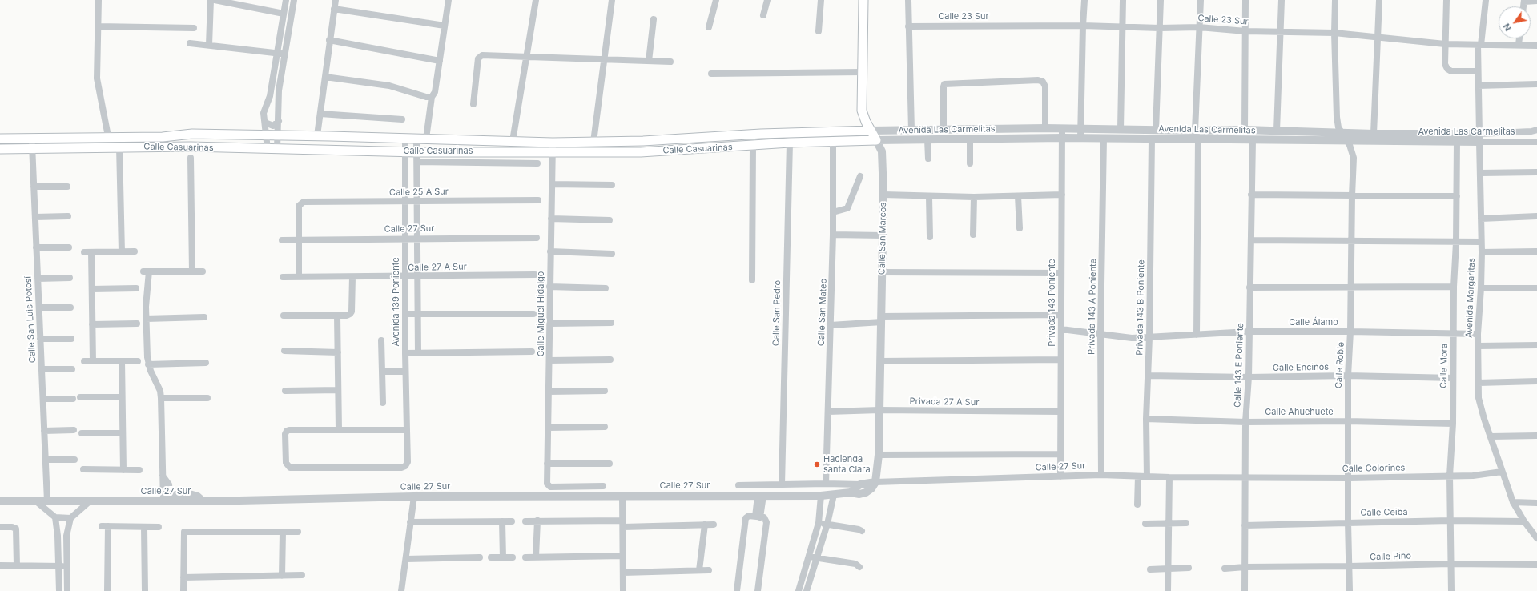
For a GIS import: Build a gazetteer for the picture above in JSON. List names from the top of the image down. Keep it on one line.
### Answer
{"streets":{"main road":["Calle Casuarinas","Calle San Marcos"],"street":["Calle 23 Sur","Avenida Las Carmelitas","Calle 25 A Sur","Calle 27 Sur","Calle 27 A Sur","Avenida Margaritas","Avenida 139 Poniente","Privada 143 Poniente","Privada 143 A Poniente","Privada 143 B Poniente","Calle San Mateo","Calle San Pedro","Calle Miguel Hidalgo","Calle San Luis Potosí","Calle Álamo","Calle 143 E Poniente","Calle Roble","Calle Mora","Calle Encinos","Privada 27 A Sur","Calle Ahuehuete","Calle Colorines","Calle Ceiba","Calle Pino"]},"crossings":[["Calle 23 Sur","Avenida Margaritas"],["Calle 23 Sur","Calle Roble"],["Avenida Las Carmelitas","Calle Casuarinas"],["Avenida Las Carmelitas","Calle San Marcos"],["Avenida Las Carmelitas","Avenida Margaritas"],["Avenida Las Carmelitas","Privada 143 Poniente"],["Avenida Las Carmelitas","Privada 143 A Poniente"],["Avenida Las Carmelitas","Privada 143 B Poniente"],["Avenida Las Carmelitas","Calle 143 E Poniente"],["Avenida Las Carmelitas","Calle Roble"],["Avenida Las Carmelitas","Calle Mora"],["Calle Casuarinas","Calle San Marcos"],["Calle Casuarinas","Avenida 139 Poniente"],["Calle Casuarinas","Calle San Mateo"],["Calle Casuarinas","Calle San Pedro"],["Calle Casuarinas","Calle Miguel Hidalgo"],["Calle Casuarinas","Calle San Luis Potosí"],["Calle 25 A Sur","Calle 27 Sur"],["Calle 25 A Sur","Avenida 139 Poniente"],["Calle 27 Sur","Calle San Marcos"],["Calle 27 Sur","Avenida 139 Poniente"],["Calle 27 Sur","Privada 143 Poniente"],["Calle 27 Sur","Privada 143 A Poniente"],["Calle 27 Sur","Privada 143 B Poniente"],["Calle 27 Sur","Calle San Luis Potosí"],["Calle 27 Sur","Calle 143 E Poniente"],["Calle 27 Sur","Calle Colorines"],["Calle San Marcos","Privada 27 A Sur"],["Calle 27 A Sur","Avenida 139 Poniente"],["Avenida Margaritas","Calle Álamo"],["Avenida Margaritas","Calle Colorines"],["Avenida Margaritas","Calle Ceiba"],["Privada 143 Poniente","Calle Álamo"],["Privada 143 Poniente","Privada 27 A Sur"],["Privada 143 A Poniente","Calle Álamo"],["Privada 143 B Poniente","Calle Álamo"],["Privada 143 B Poniente","Calle Encinos"],["Privada 143 B Poniente","Calle Ahuehuete"],["Calle San Mateo","Privada 27 A Sur"],["Calle Álamo","Calle 143 E Poniente"],["Calle Álamo","Calle Roble"],["Calle Álamo","Calle Mora"],["Calle 143 E Poniente","Calle Encinos"],["Calle 143 E Poniente","Calle Ahuehuete"],["Calle 143 E Poniente","Calle Colorines"],["Calle 143 E Poniente","Calle Ceiba"],["Calle 143 E Poniente","Calle Pino"],["Calle Roble","Calle Encinos"],["Calle Roble","Calle Ahuehuete"],["Calle Roble","Calle Colorines"],["Calle Roble","Calle Ceiba"],["Calle Roble","Calle Pino"],["Calle Mora","Calle Encinos"],["Calle Mora","Calle Ahuehuete"],["Calle Mora","Calle Colorines"],["Calle Mora","Calle Ceiba"],["Calle Mora","Calle Pino"]],"places":["Hacienda santa Clara"],"north":"bottom left"}
